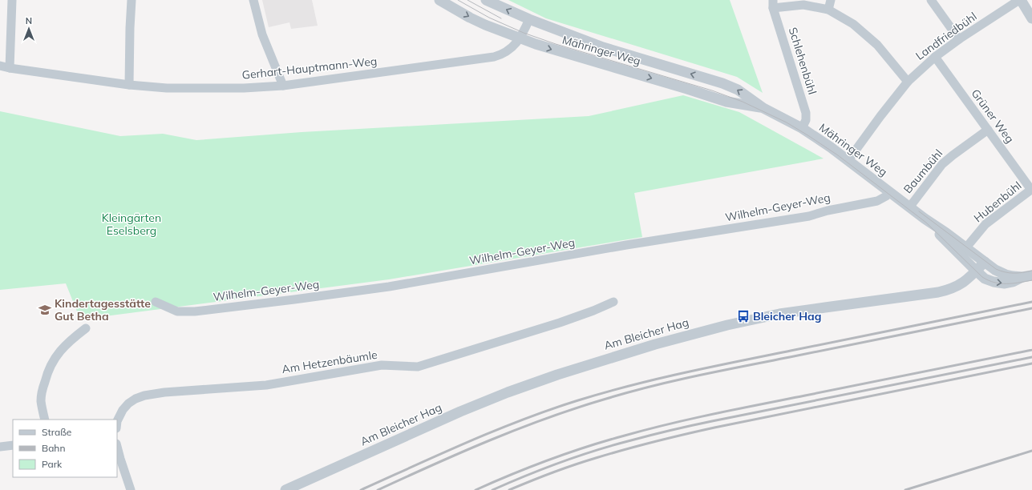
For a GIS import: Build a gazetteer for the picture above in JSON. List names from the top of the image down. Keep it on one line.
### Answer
{"streets":{"street":["Landfriedbühl","Mähringer Weg","Schlehenbühl","Gerhart-Hauptmann-Weg","Grüner Weg","Baumbühl","Hubenbühl","Wilhelm-Geyer-Weg","Am Bleicher Hag","Am Hetzenbäumle"]},"crossings":[["Landfriedbühl","Mähringer Weg"],["Landfriedbühl","Grüner Weg"],["Mähringer Weg","Schlehenbühl"],["Mähringer Weg","Gerhart-Hauptmann-Weg"],["Mähringer Weg","Baumbühl"],["Mähringer Weg","Hubenbühl"],["Mähringer Weg","Wilhelm-Geyer-Weg"],["Mähringer Weg","Am Bleicher Hag"],["Grüner Weg","Baumbühl"],["Grüner Weg","Hubenbühl"]],"parks":["Kleingärten Eselsberg"],"places":{"school or university":["Kindertagesstätte Gut Betha"],"bus stop":["Bleicher Hag"]},"legend":["Straße","Bahn","Park"],"north":"top"}
